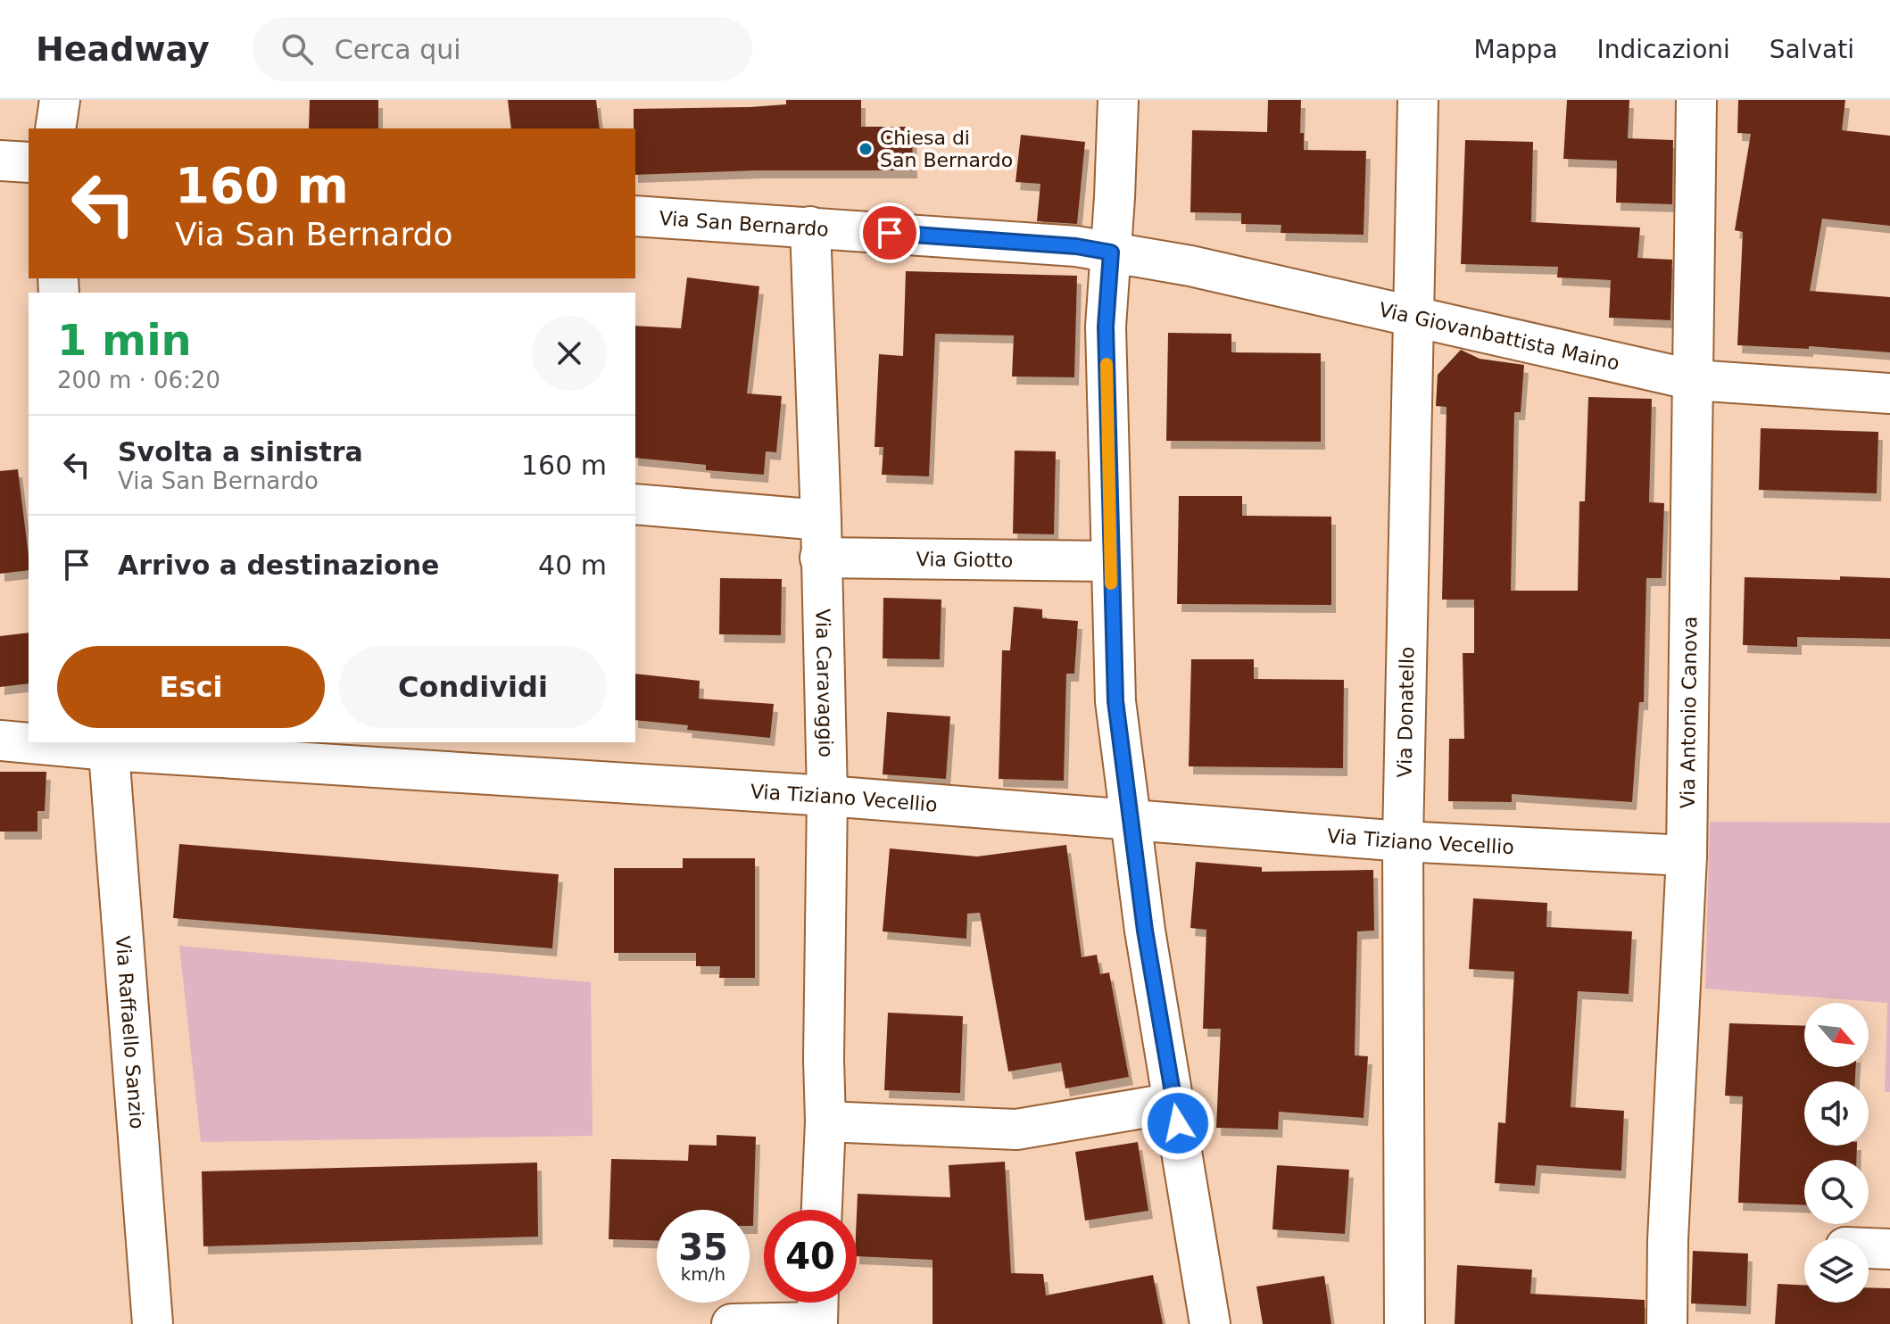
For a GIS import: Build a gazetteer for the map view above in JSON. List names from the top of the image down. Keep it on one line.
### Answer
{"streets":{"street":["Via San Bernardo","Via Giovanbattista Maino","Via Giotto","Via Caravaggio","Via Donatello","Via Antonio Canova","Via Tiziano Vecellio","Via Raffaello Sanzio"]},"crossings":[["Via San Bernardo","Via Giovanbattista Maino"],["Via San Bernardo","Via Caravaggio"],["Via Giovanbattista Maino","Via Donatello"],["Via Giovanbattista Maino","Via Antonio Canova"],["Via Giotto","Via Caravaggio"],["Via Caravaggio","Via Tiziano Vecellio"],["Via Donatello","Via Tiziano Vecellio"],["Via Antonio Canova","Via Tiziano Vecellio"],["Via Tiziano Vecellio","Via Raffaello Sanzio"]],"places":["Chiesa di San Bernardo"],"north":"bottom right","page":{"header":"Headway","search":"Cerca qui","nav":["Mappa","Indicazioni","Salvati"],"turn":["160 m","Via San Bernardo"],"heading":["1 min","200 m · 06:20"],"list":[{"name":"Svolta a sinistra","note":"Via San Bernardo","value":"160 m"},{"name":"Arrivo a destinazione","value":"40 m"}],"buttons":["Esci","Condividi"],"speed":"35 km/h","limit":"40"}}
